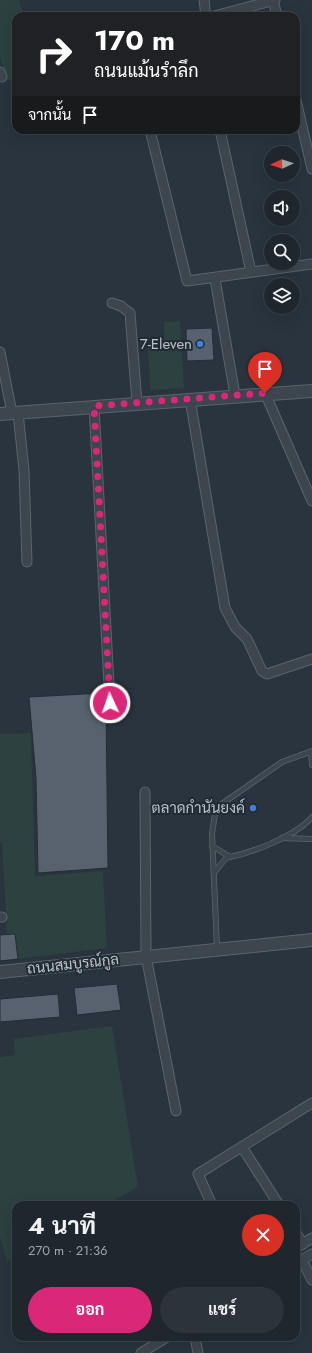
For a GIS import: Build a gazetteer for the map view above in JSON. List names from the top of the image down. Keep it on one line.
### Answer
{"streets":{"street":["ถนนสมบูรณ์กูล"]},"places":["7-Eleven","ตลาดกำนันยงค์"],"north":"left","page":{"turn":["170 m","ถนนแม้นรำลึก"],"then":"จากนั้น","heading":["4 นาที","270 m · 21:36"],"buttons":["ออก","แชร์"]}}
